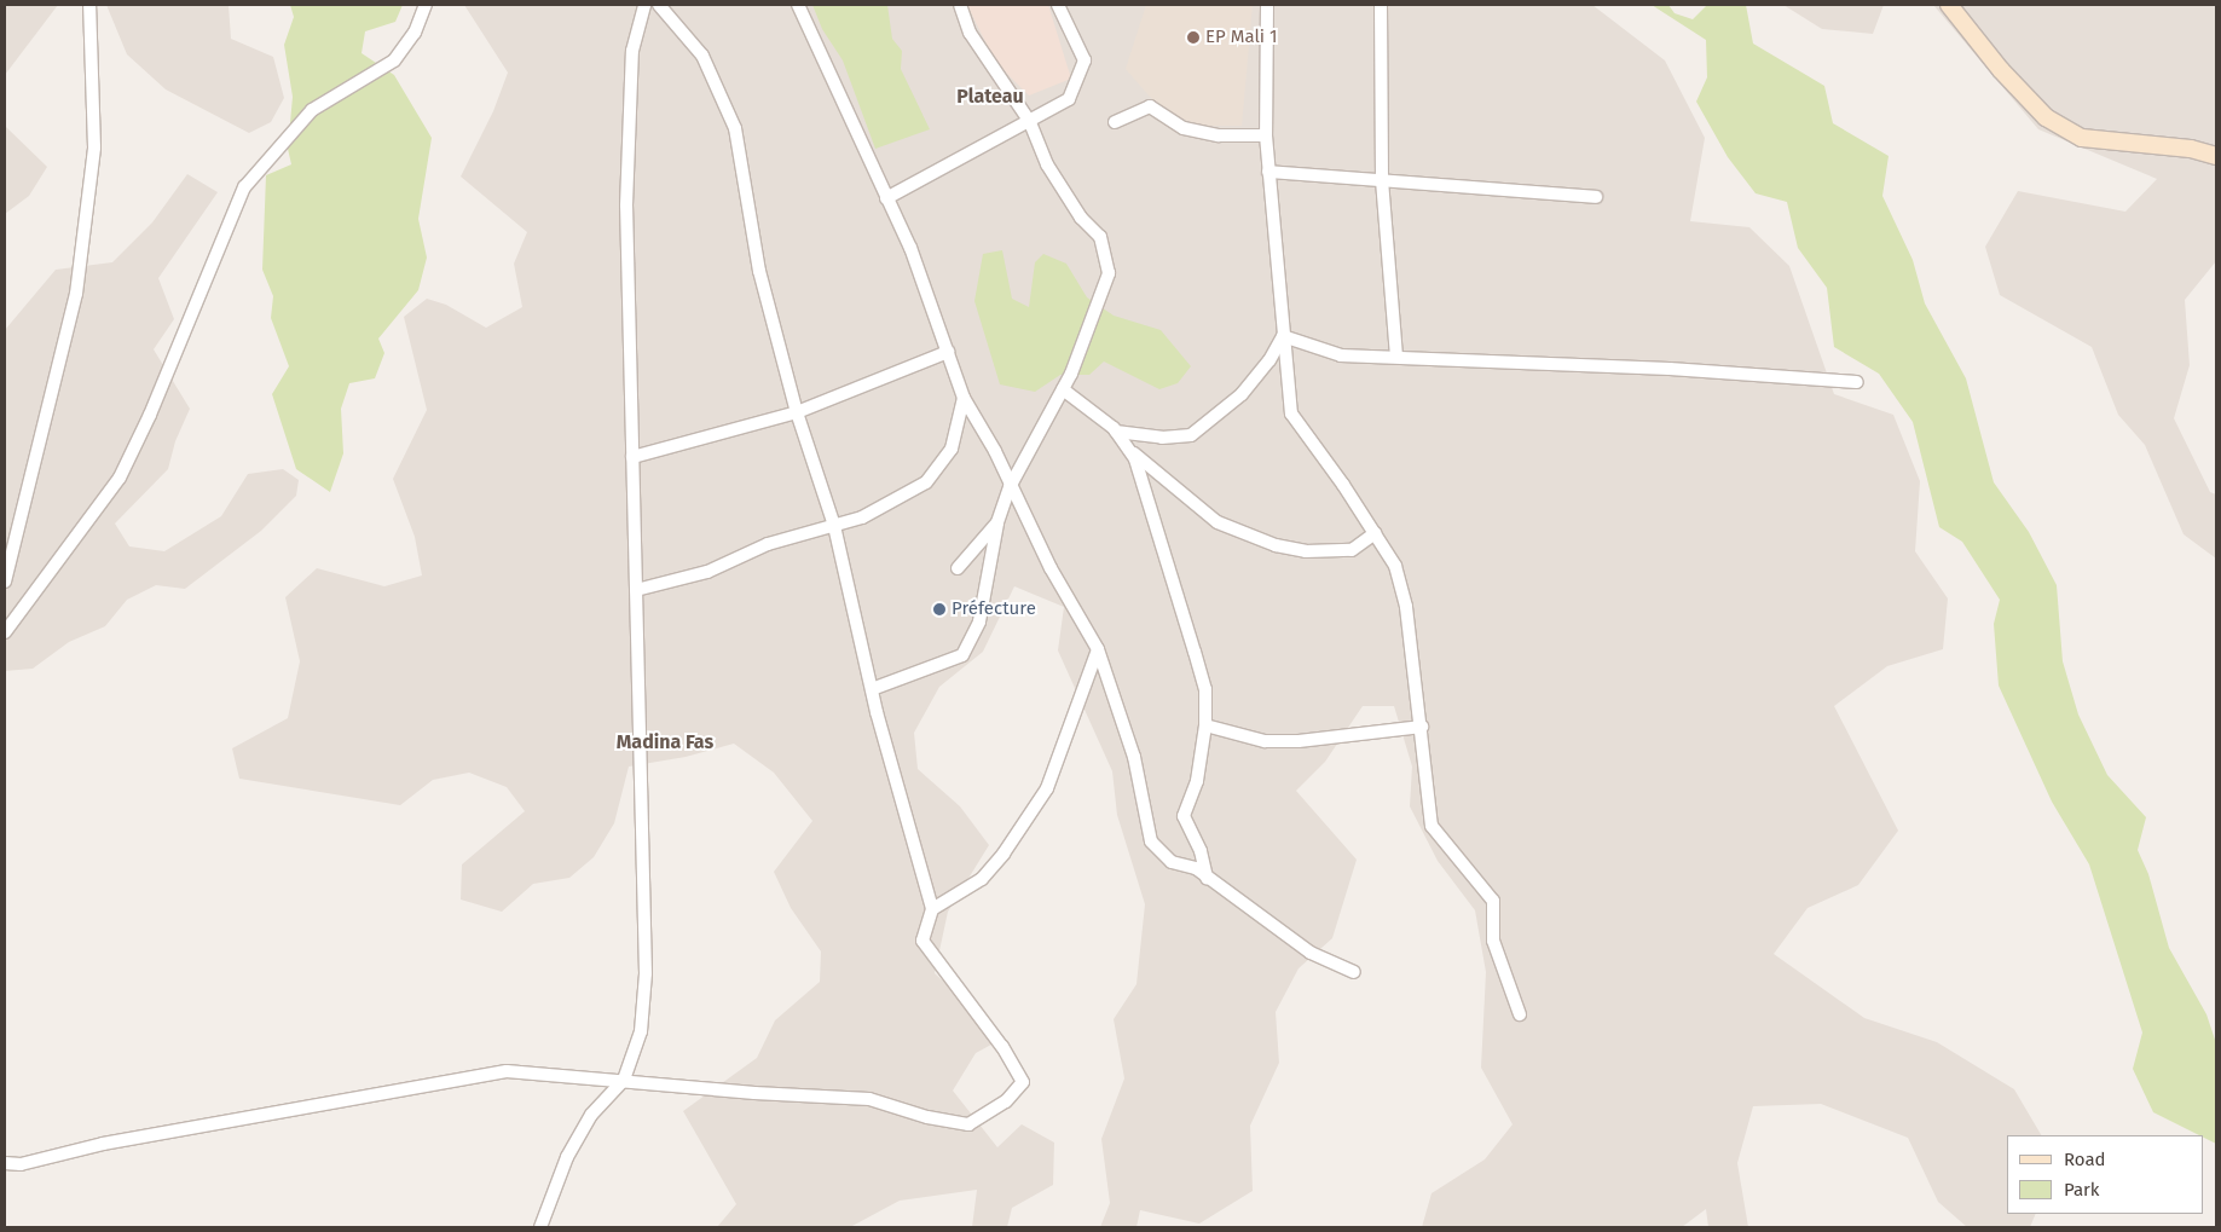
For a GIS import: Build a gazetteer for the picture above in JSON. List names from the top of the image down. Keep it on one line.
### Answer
{"districts":["Plateau","Madina Fas"],"places":["EP Mali 1","Préfecture"],"legend":["Road","Park"]}
